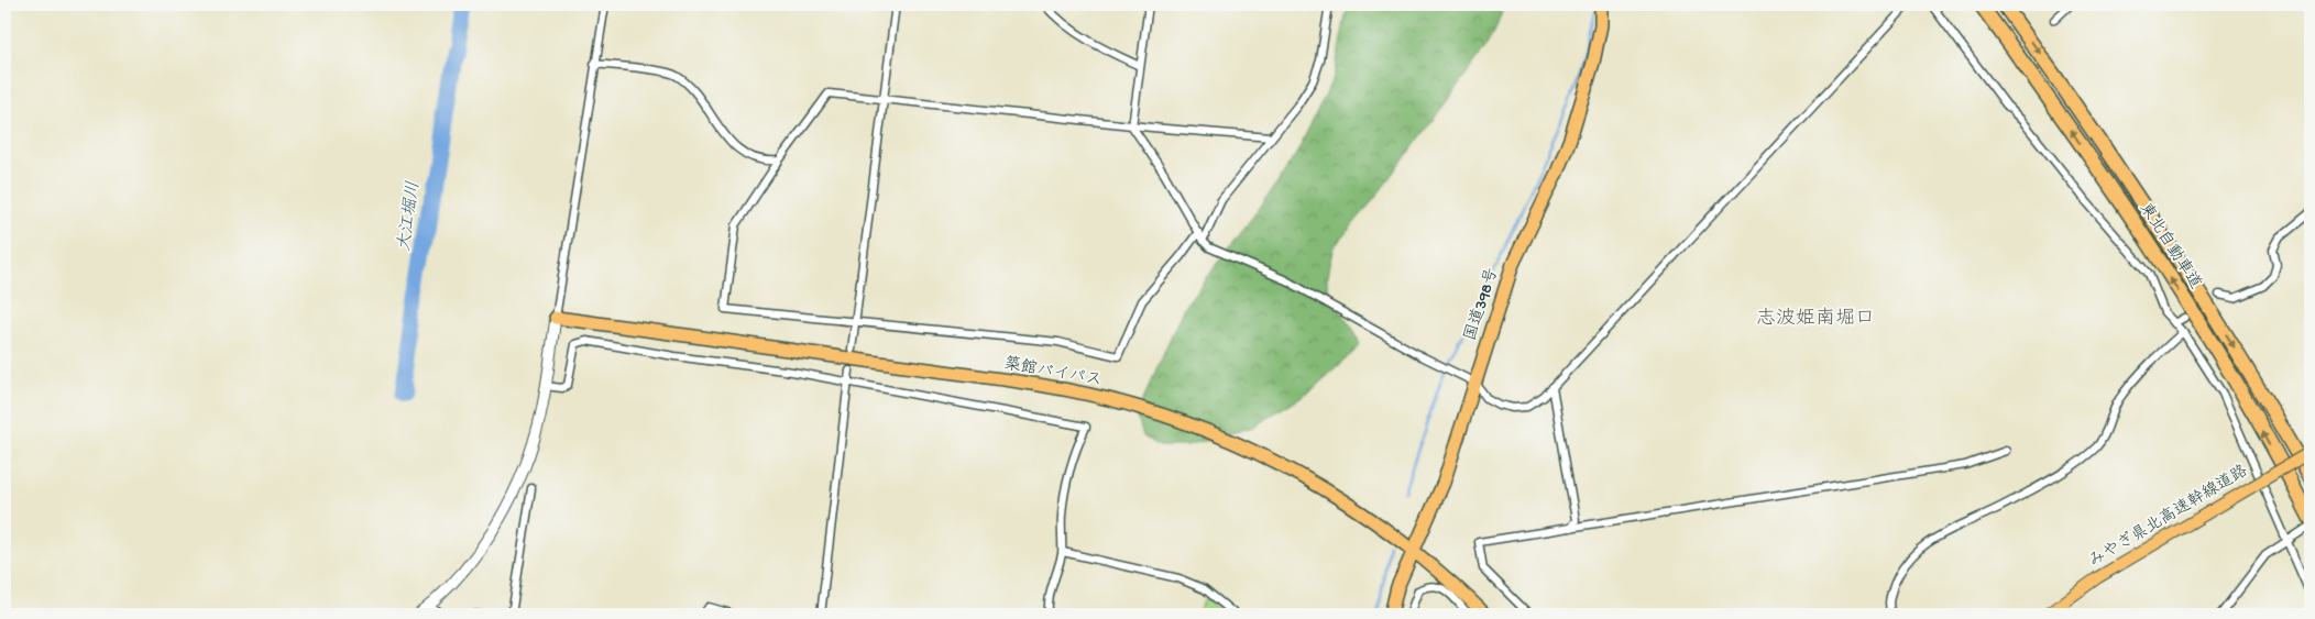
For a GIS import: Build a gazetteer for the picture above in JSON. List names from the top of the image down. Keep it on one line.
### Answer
{"streets":{"highway":["東北自動車道","国道398号","築館バイパス"],"main road":["みやぎ県北高速幹線道路"]},"crossings":[["国道398号","築館バイパス"]],"districts":["志波姫南堀口"],"water":["大江堀川"]}
